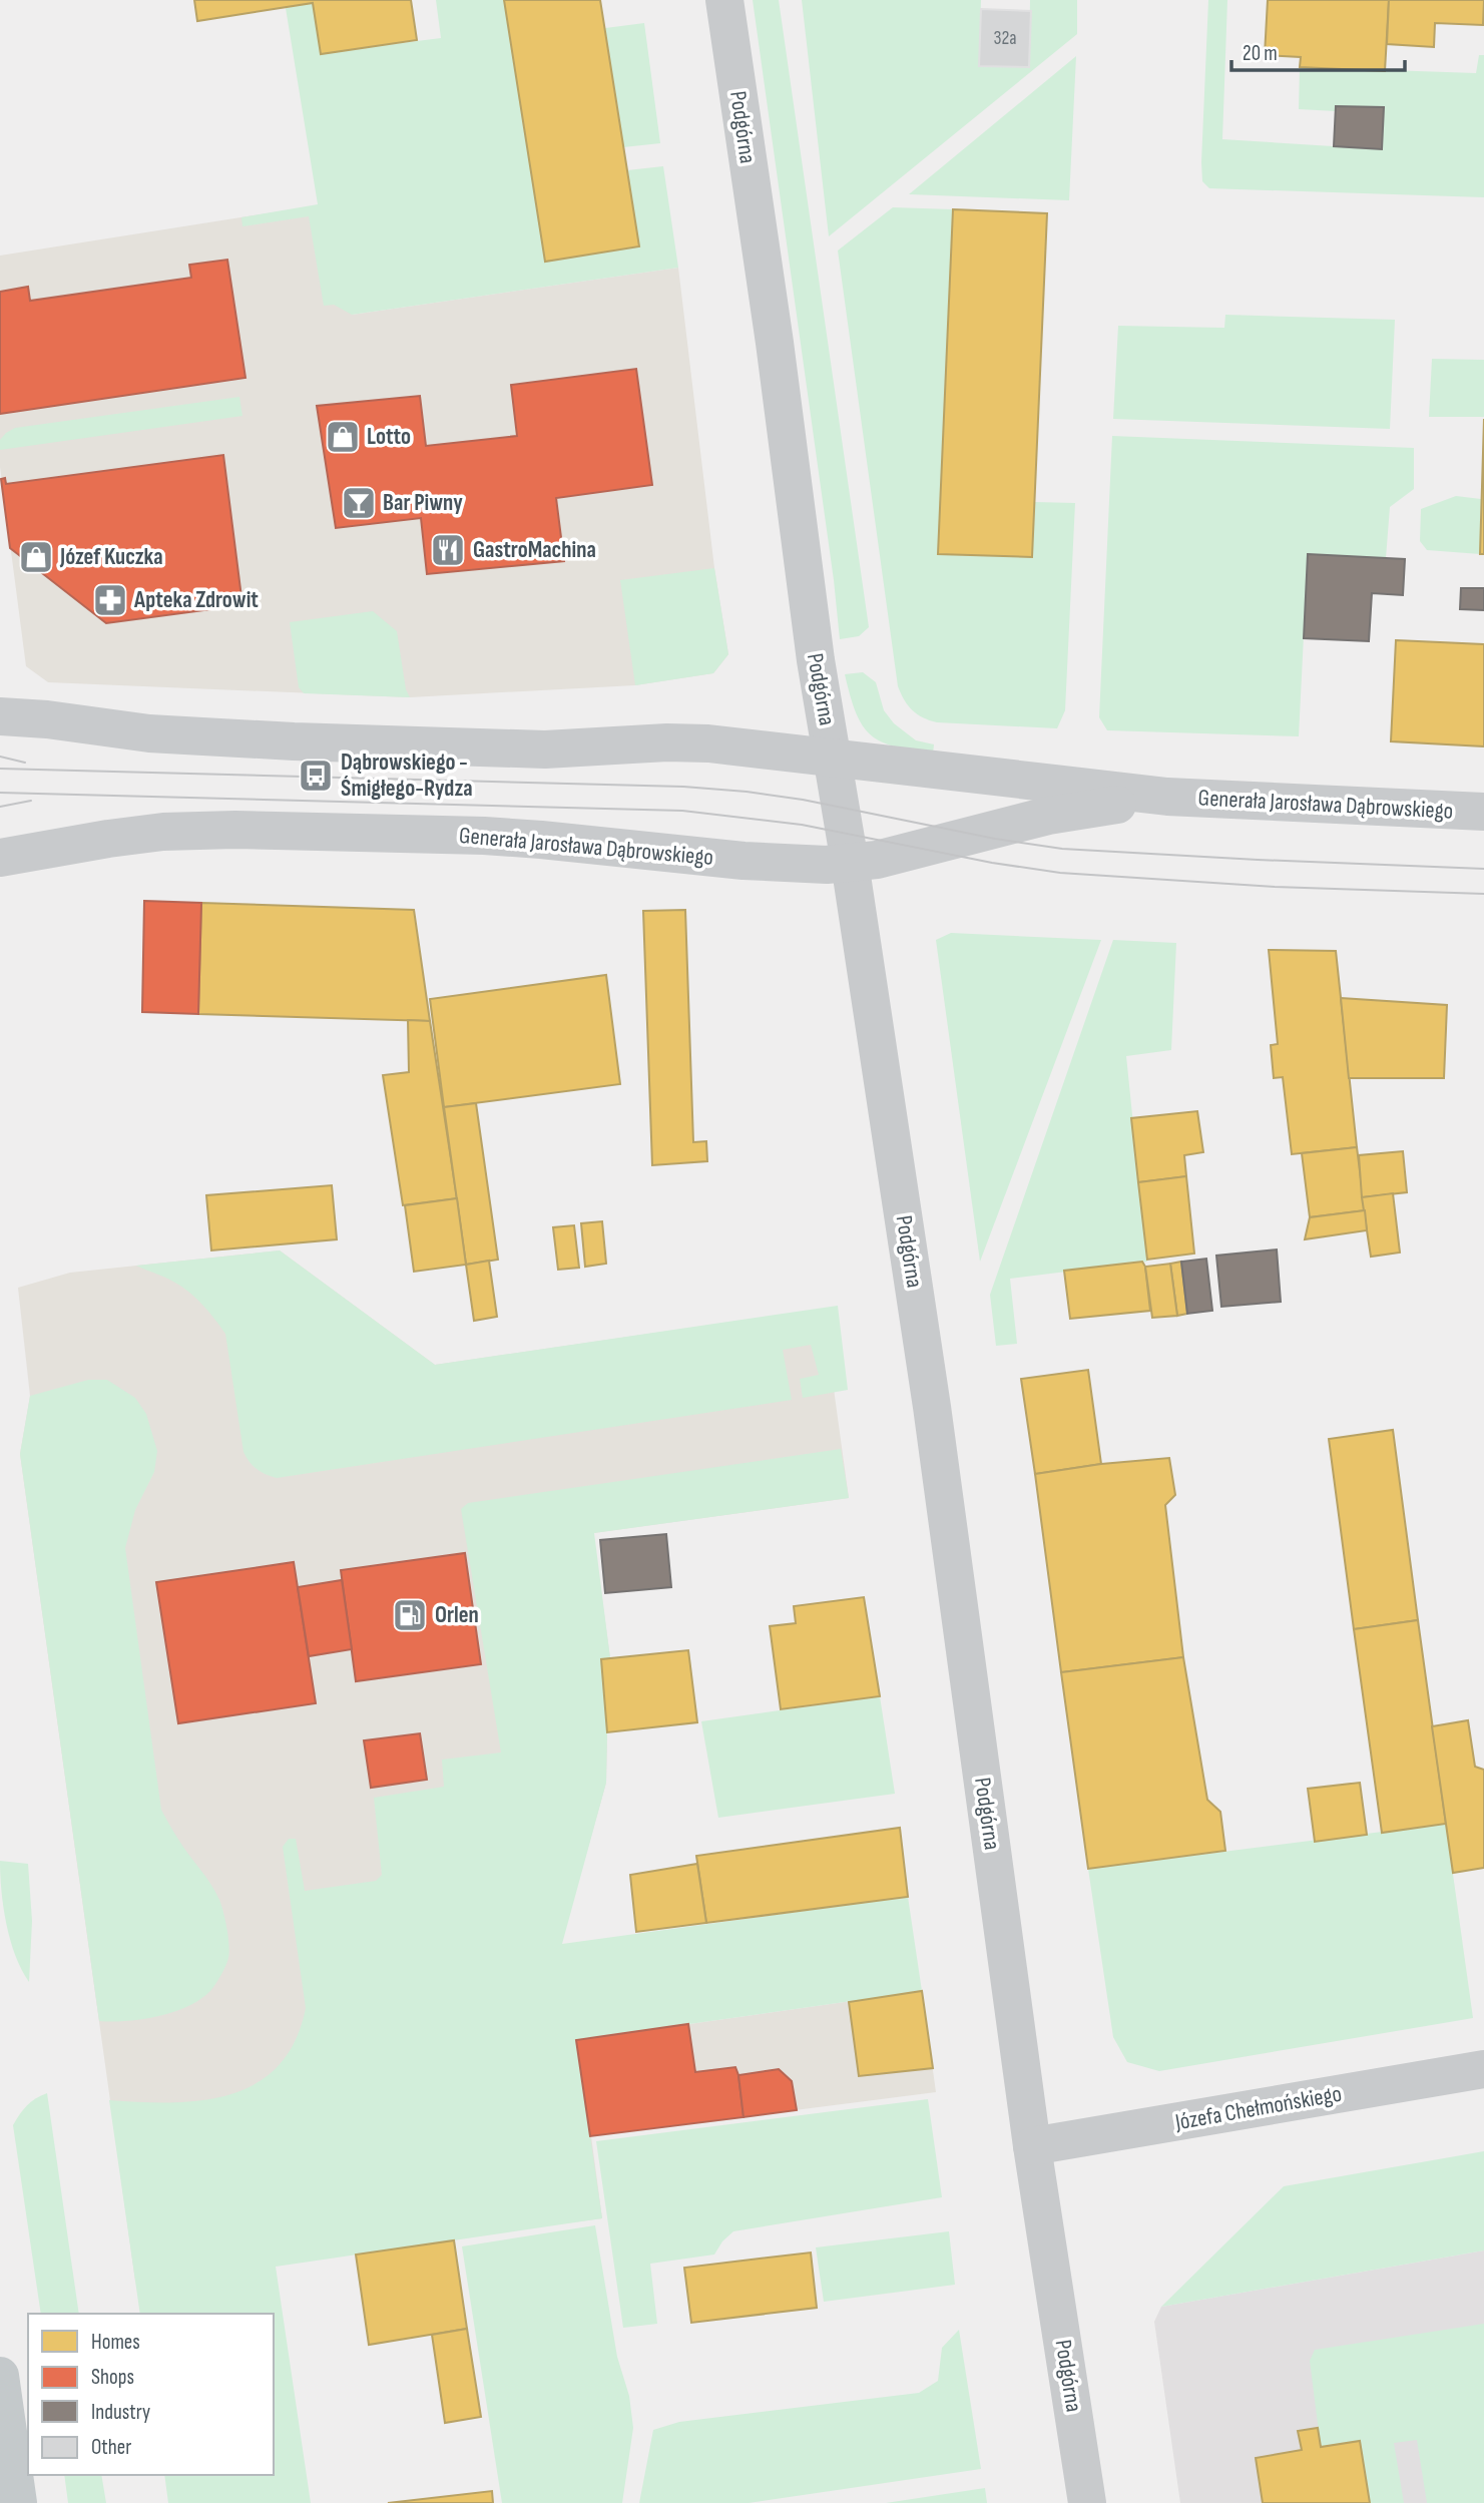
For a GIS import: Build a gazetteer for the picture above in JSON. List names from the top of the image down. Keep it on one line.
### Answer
{"streets":{"street":["Podgórna","Generała Jarosława Dąbrowskiego","Józefa Chełmońskiego"]},"crossings":[["Podgórna","Generała Jarosława Dąbrowskiego"],["Podgórna","Józefa Chełmońskiego"]],"places":{"shop":["Lotto","Józef Kuczka"],"bar":["Bar Piwny"],"restaurant":["GastroMachina"],"pharmacy":["Apteka Zdrowit"],"bus stop":["Dąbrowskiego - Śmigłego-Rydza"],"fuel station":["Orlen"]},"house_numbers":["32a"],"legend":["Homes","Shops","Industry","Other"],"scale_bar":"20 m"}
